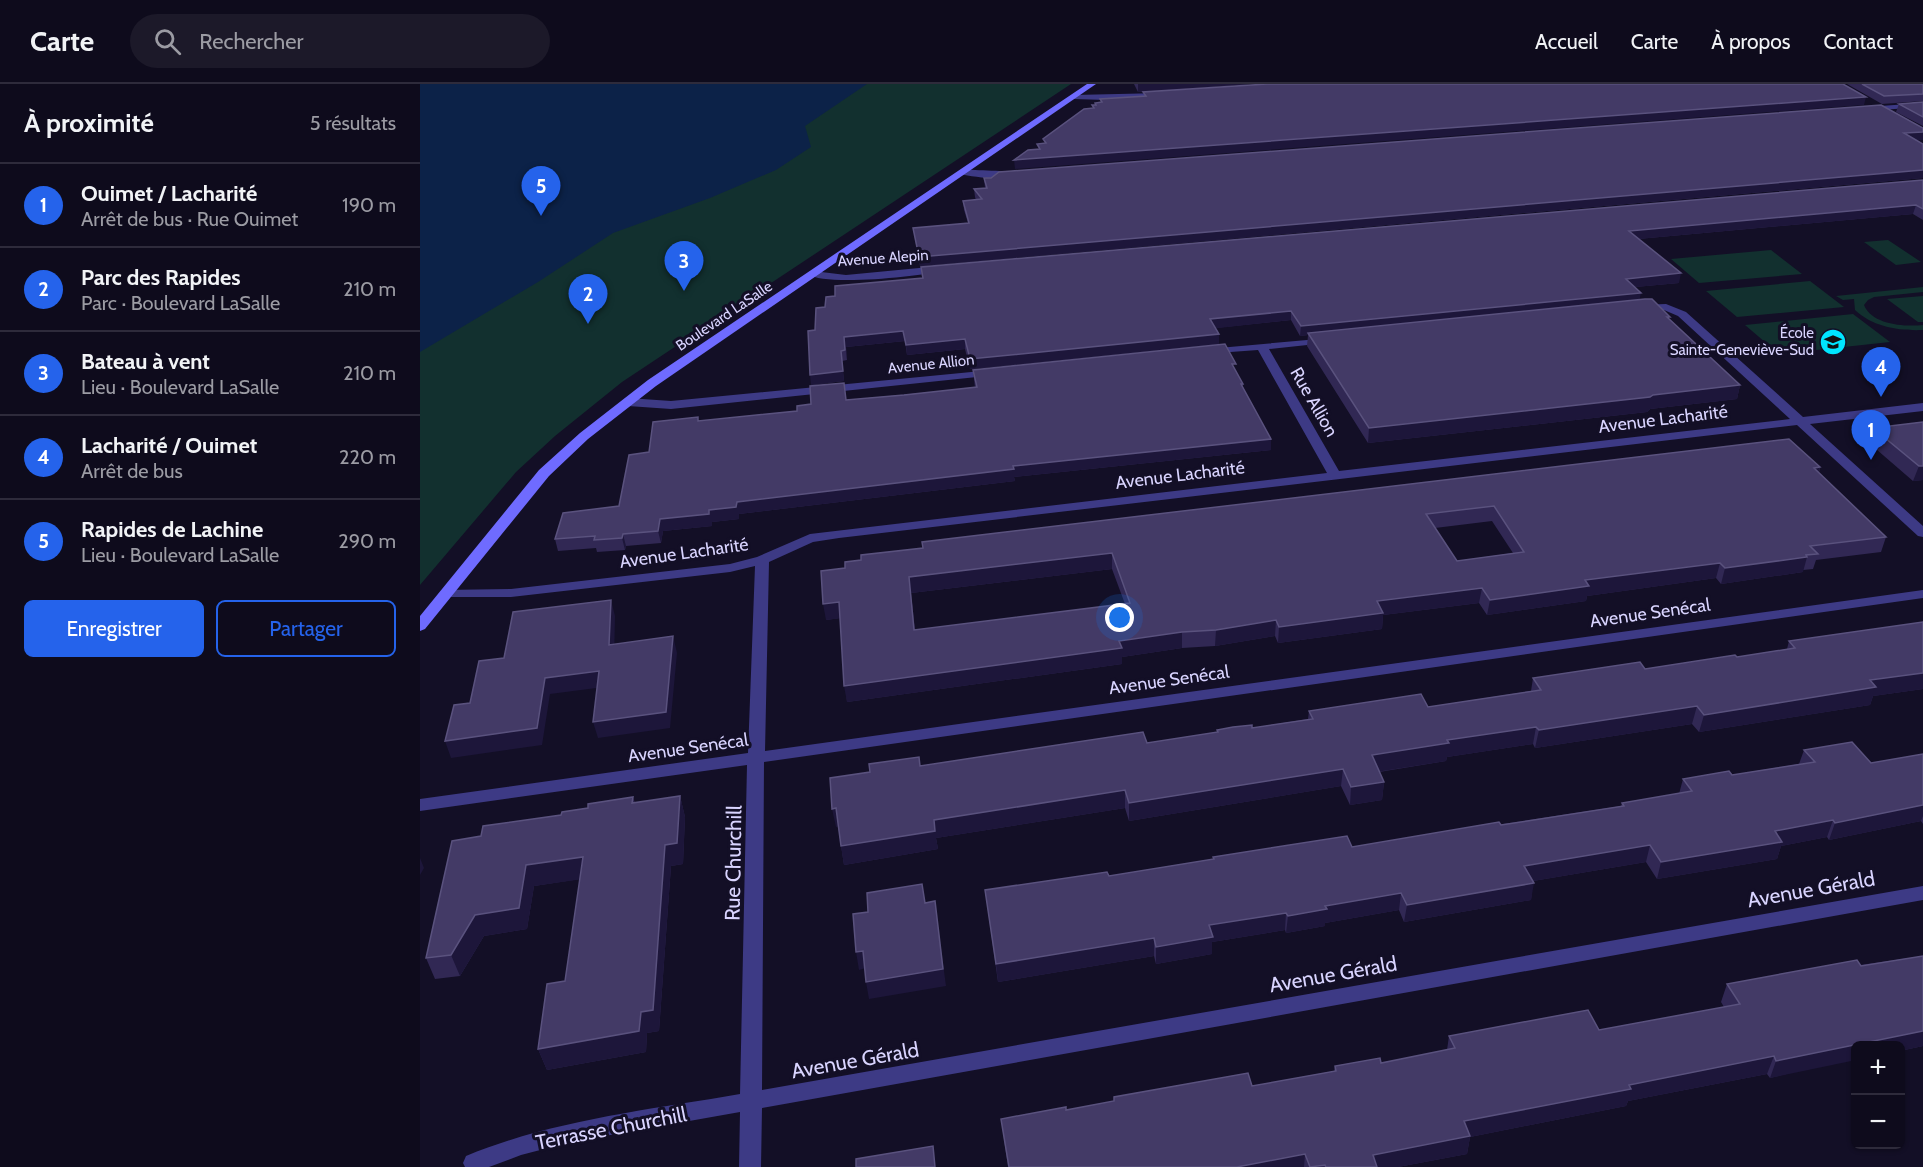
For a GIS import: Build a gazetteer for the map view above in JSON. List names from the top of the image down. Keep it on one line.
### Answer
{"streets":{"main road":["Boulevard LaSalle"],"street":["Avenue Alepin","Avenue Allion","Rue Allion","Avenue Lacharité","Avenue Senécal","Rue Churchill","Avenue Gérald","Terrasse Churchill"]},"crossings":[["Avenue Alepin","Boulevard LaSalle"],["Boulevard LaSalle","Avenue Allion"],["Boulevard LaSalle","Avenue Lacharité"],["Rue Allion","Avenue Lacharité"],["Avenue Lacharité","Rue Churchill"],["Avenue Senécal","Rue Churchill"],["Rue Churchill","Avenue Gérald"],["Rue Churchill","Terrasse Churchill"],["Avenue Gérald","Terrasse Churchill"]],"places":{"school or university":["École Sainte-Geneviève-Sud"]},"page":{"header":"Carte","search":"Rechercher","nav":["Accueil","Carte","À propos","Contact"],"heading":["À proximité","5 résultats"],"list":[{"mark":"1","name":"Ouimet / Lacharité","note":"Arrêt de bus · Rue Ouimet","value":"190 m"},{"mark":"2","name":"Parc des Rapides","note":"Parc · Boulevard LaSalle","value":"210 m"},{"mark":"3","name":"Bateau à vent","note":"Lieu · Boulevard LaSalle","value":"210 m"},{"mark":"4","name":"Lacharité / Ouimet","note":"Arrêt de bus","value":"220 m"},{"mark":"5","name":"Rapides de Lachine","note":"Lieu · Boulevard LaSalle","value":"290 m"}],"pins":["5","3","2","4","1"],"buttons":["Enregistrer","Partager"],"map_buttons":["+","−"]}}
